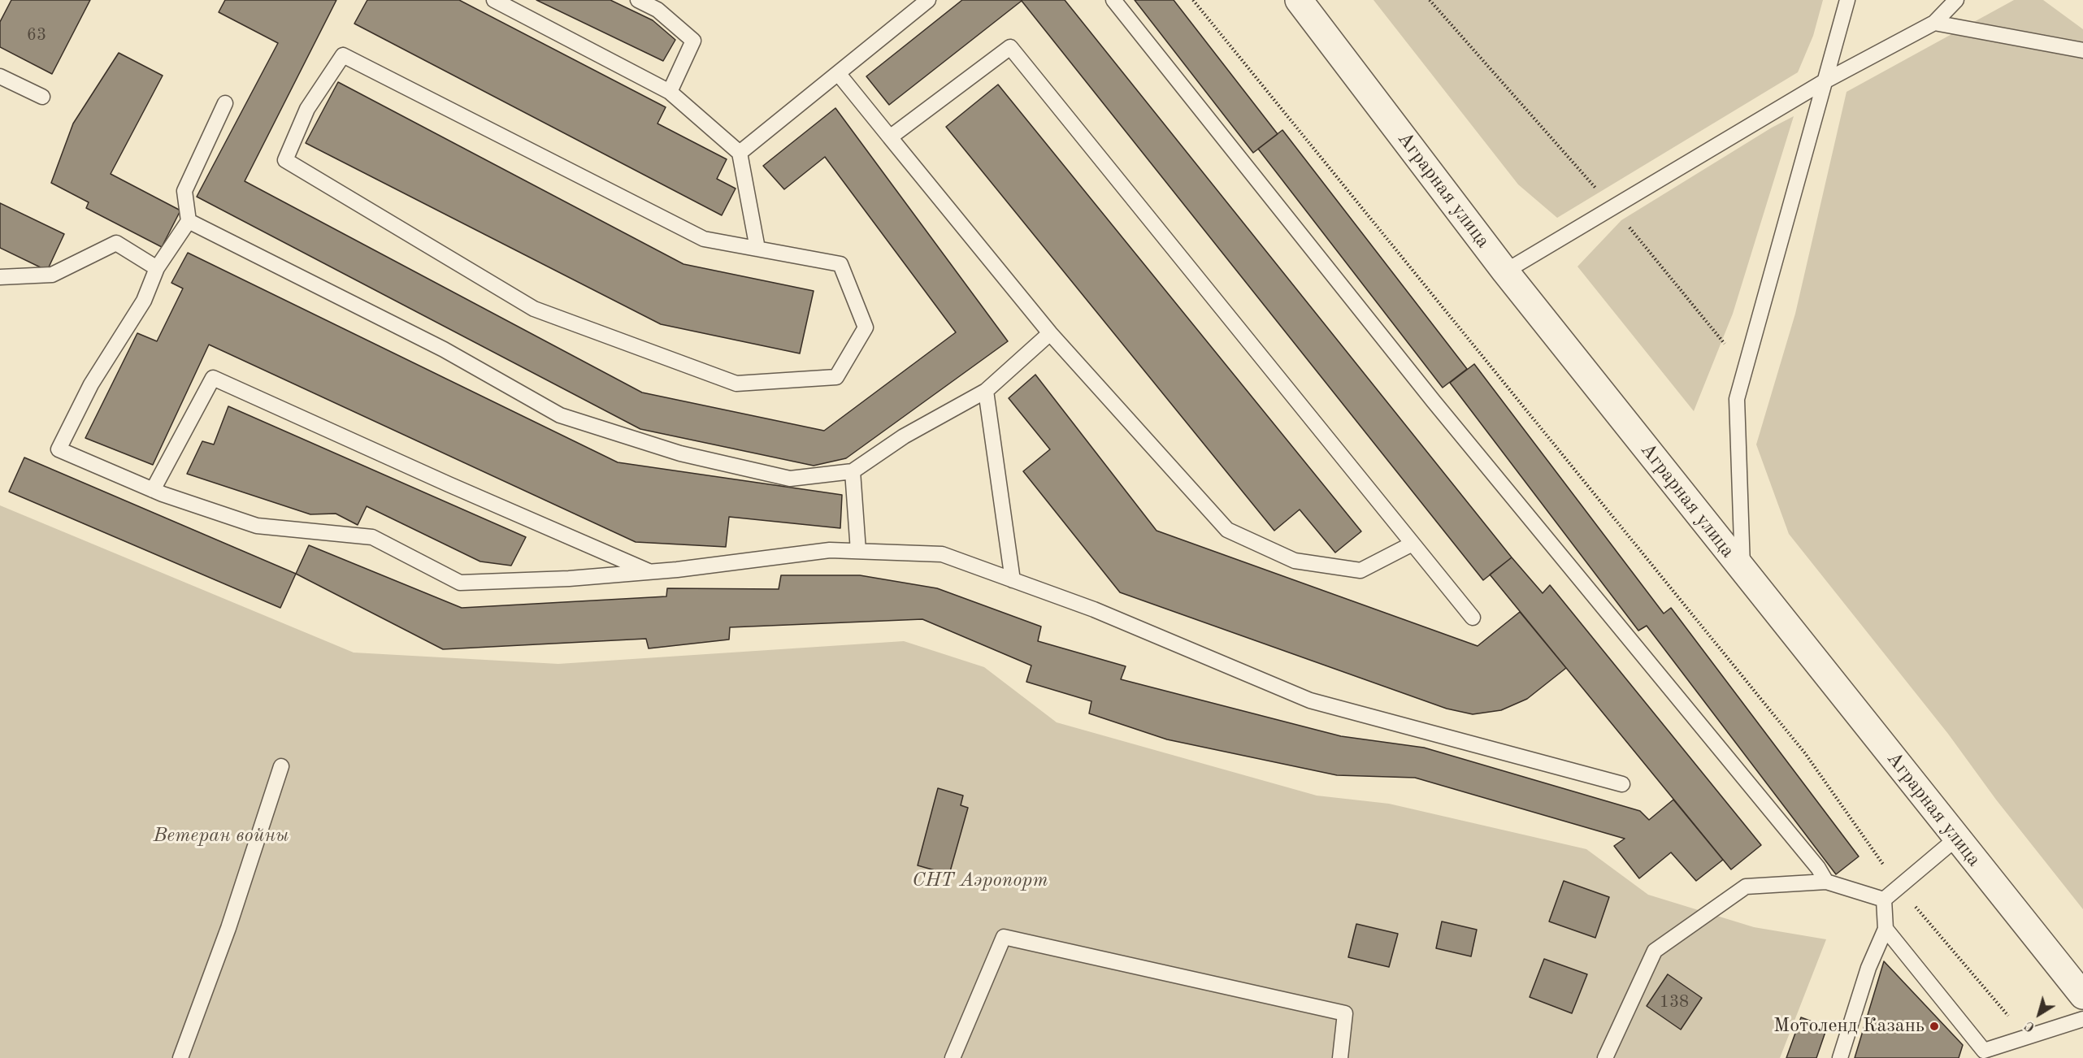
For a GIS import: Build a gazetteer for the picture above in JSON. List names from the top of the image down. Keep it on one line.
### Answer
{"streets":{"street":["Аграрная улица"]},"parks":["Ветеран войны","СНТ Аэропорт"],"places":["Мотоленд Казань"],"house_numbers":["63","138"],"north":"bottom left"}
